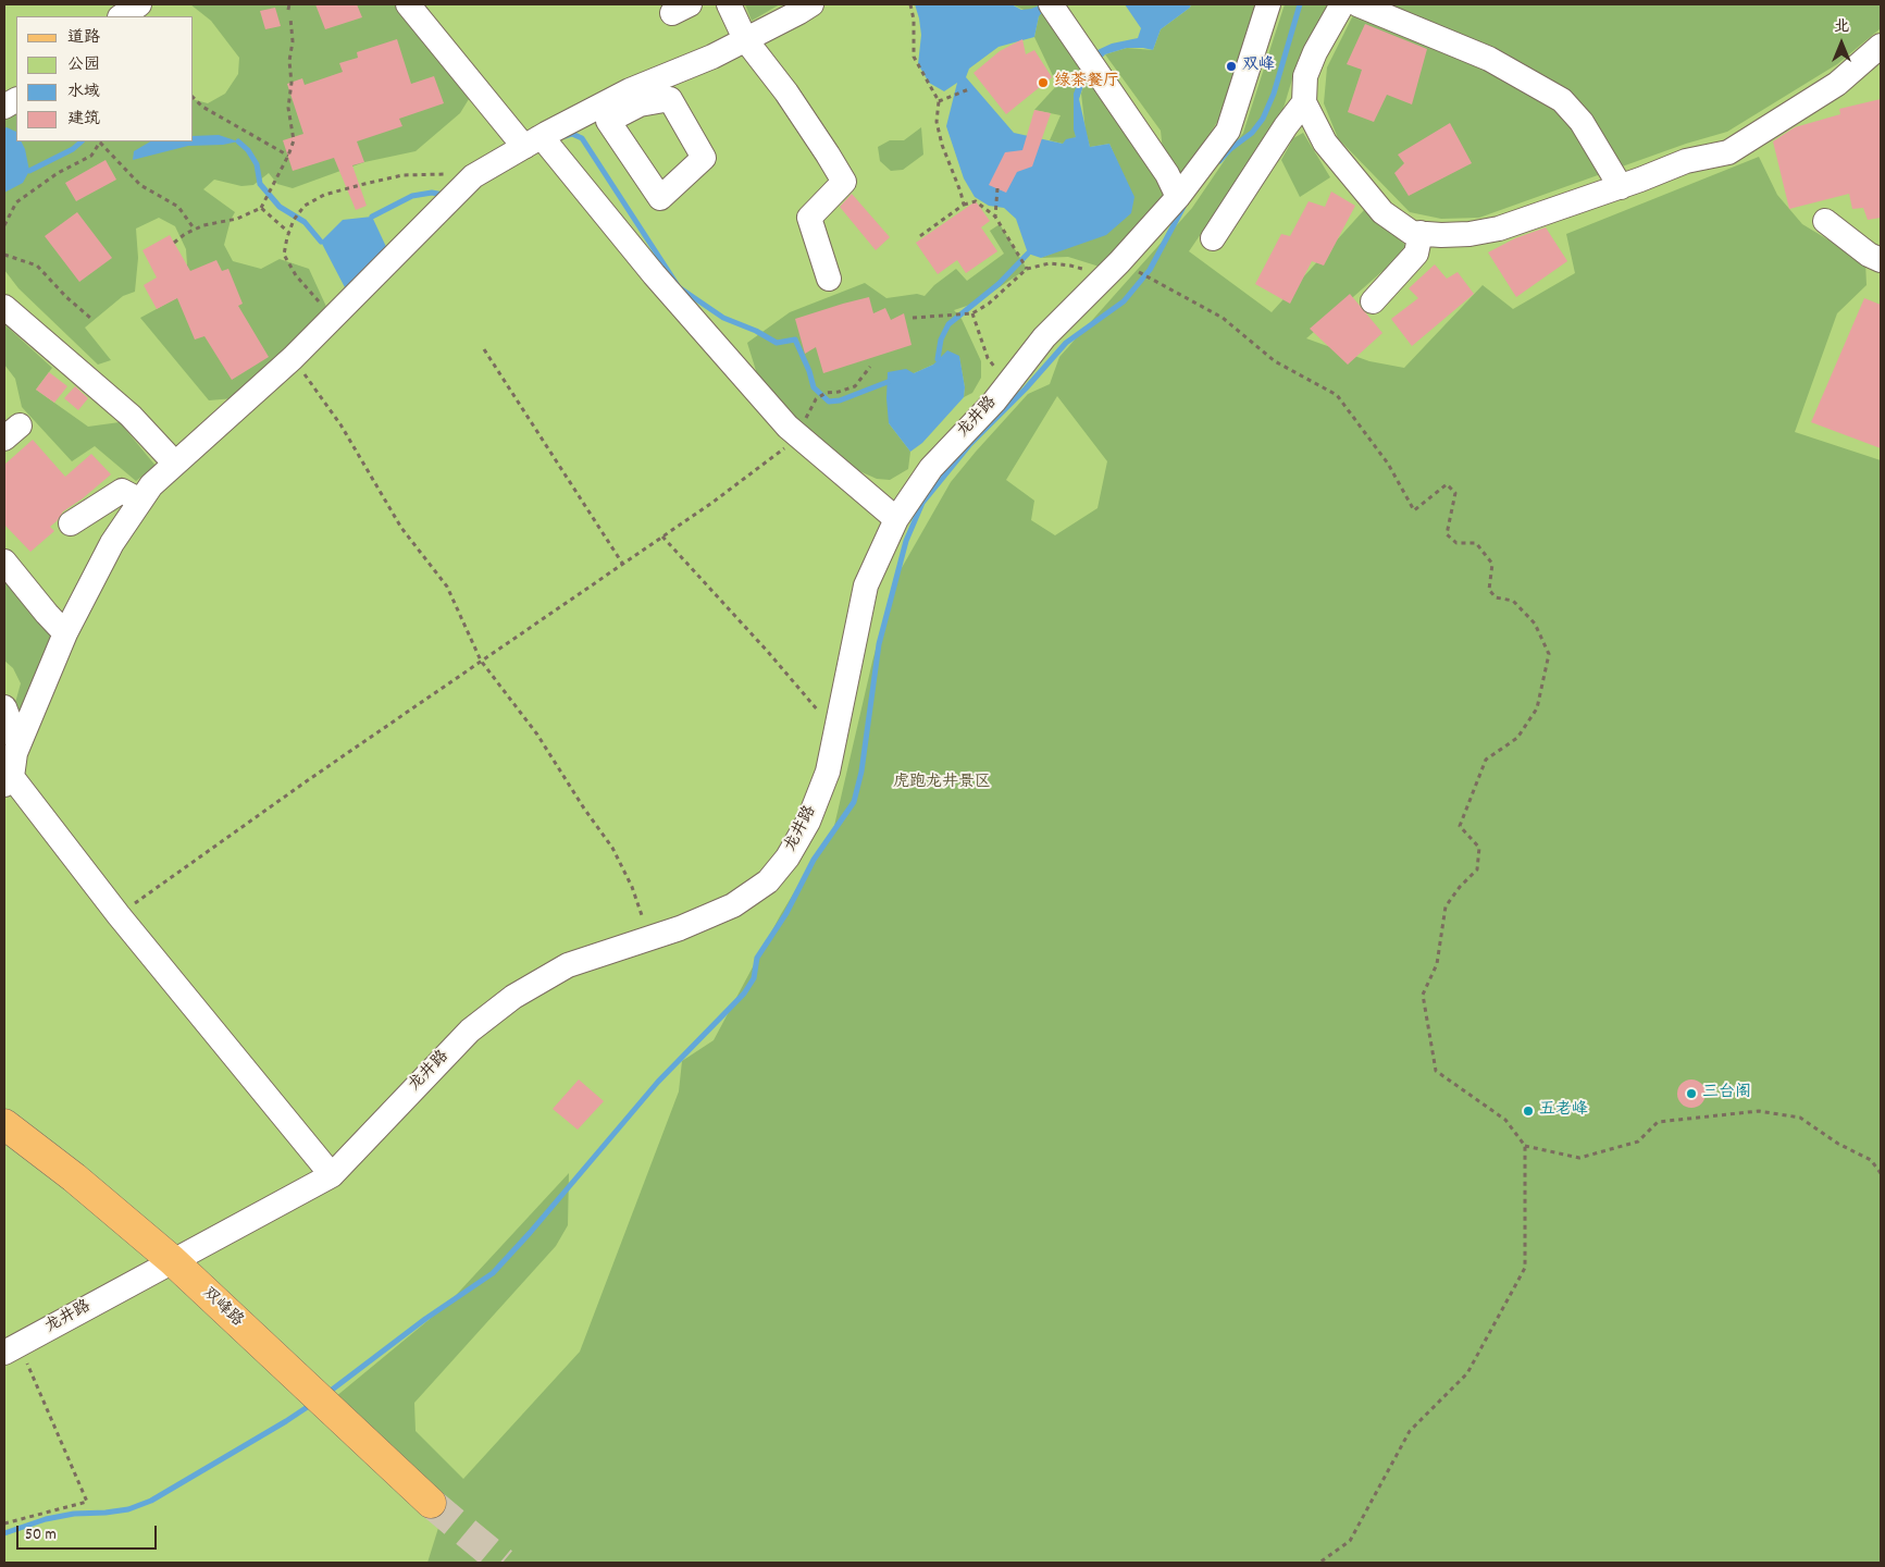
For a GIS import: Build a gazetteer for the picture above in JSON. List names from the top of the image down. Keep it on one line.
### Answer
{"streets":{"main road":["双峰路"],"street":["龙井路"]},"crossings":[["龙井路","双峰路"]],"parks":["虎跑龙井景区"],"places":["双峰","绿茶餐厅","三台阁","五老峰"],"legend":["道路","公园","水域","建筑"],"scale_bar":"50 m","north":"top"}
